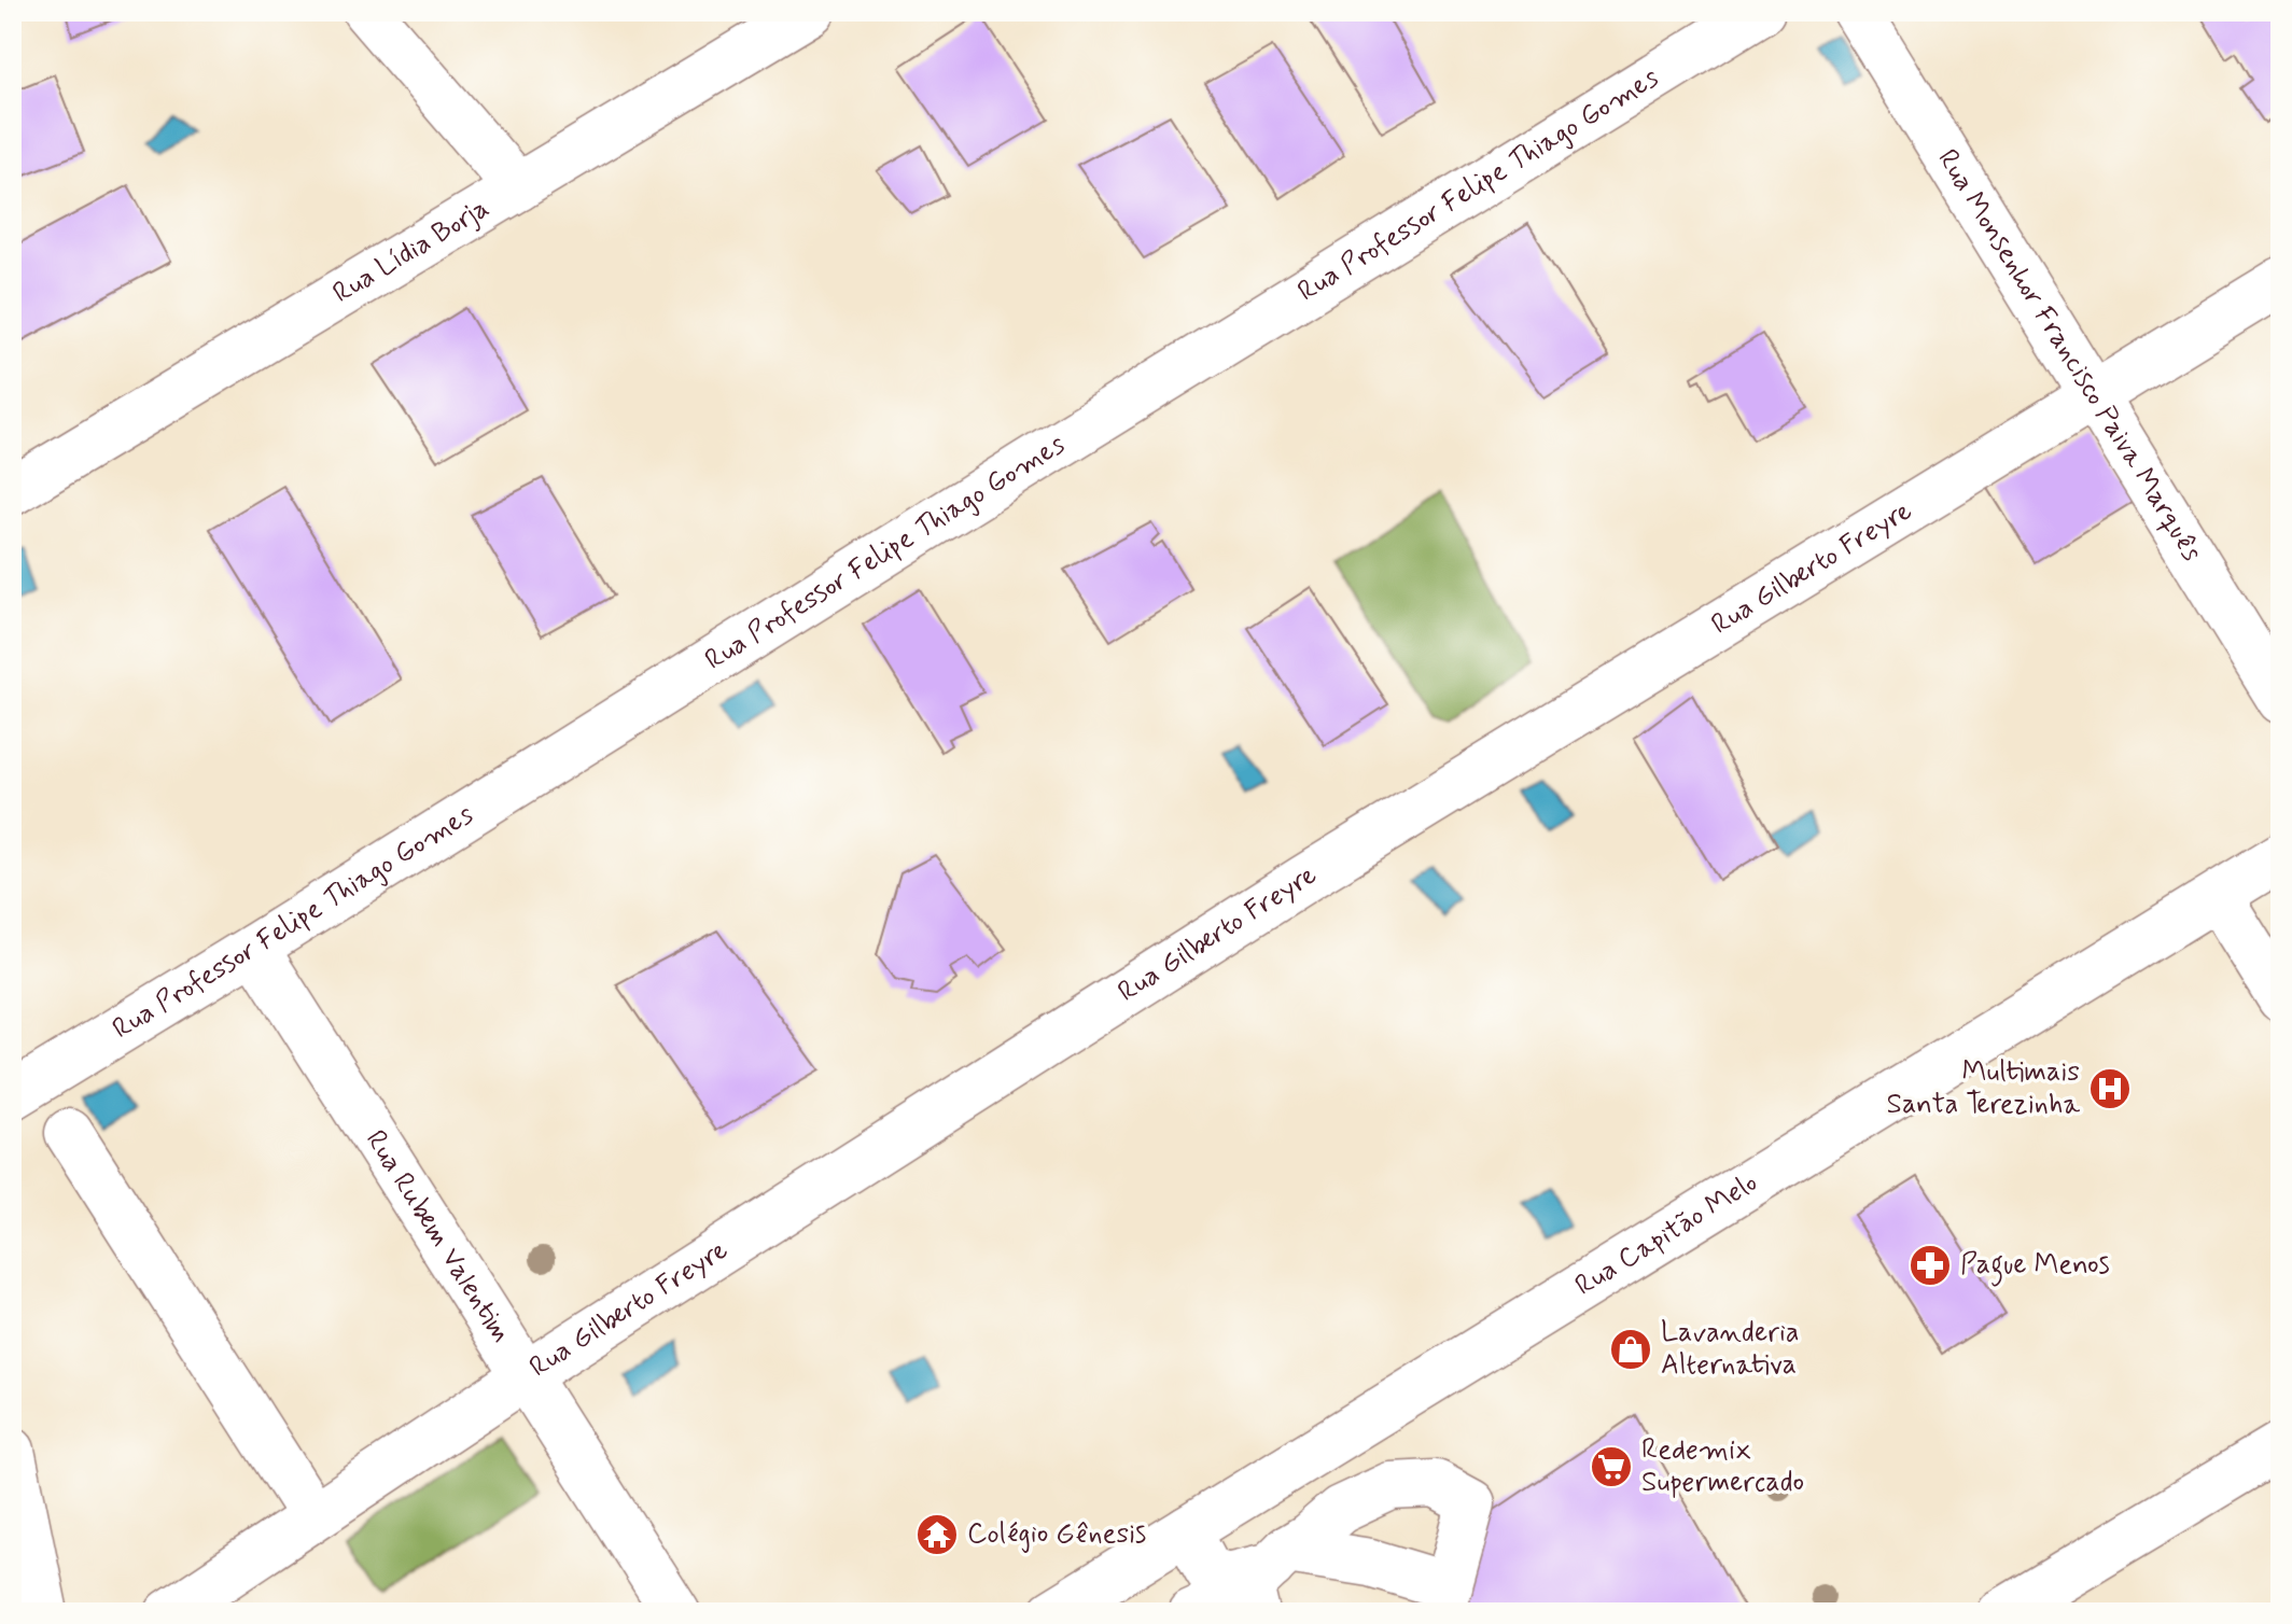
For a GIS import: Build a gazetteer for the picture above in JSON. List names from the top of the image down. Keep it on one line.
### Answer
{"streets":{"street":["Rua Professor Felipe Thiago Gomes","Rua Lídia Borja","Rua Monsenhor Francisco Paiva Marquês","Rua Gilberto Freyre","Rua Capitão Melo","Rua Rubem Valentim"]},"crossings":[["Rua Professor Felipe Thiago Gomes","Rua Rubem Valentim"],["Rua Monsenhor Francisco Paiva Marquês","Rua Gilberto Freyre"],["Rua Gilberto Freyre","Rua Rubem Valentim"]],"places":{"hospital":["Multimais Santa Terezinha"],"pharmacy":["Pague Menos"],"shop":["Lavanderia Alternativa"],"supermarket":["Redemix Supermercado"],"temple":["Colégio Gênesis"]}}
